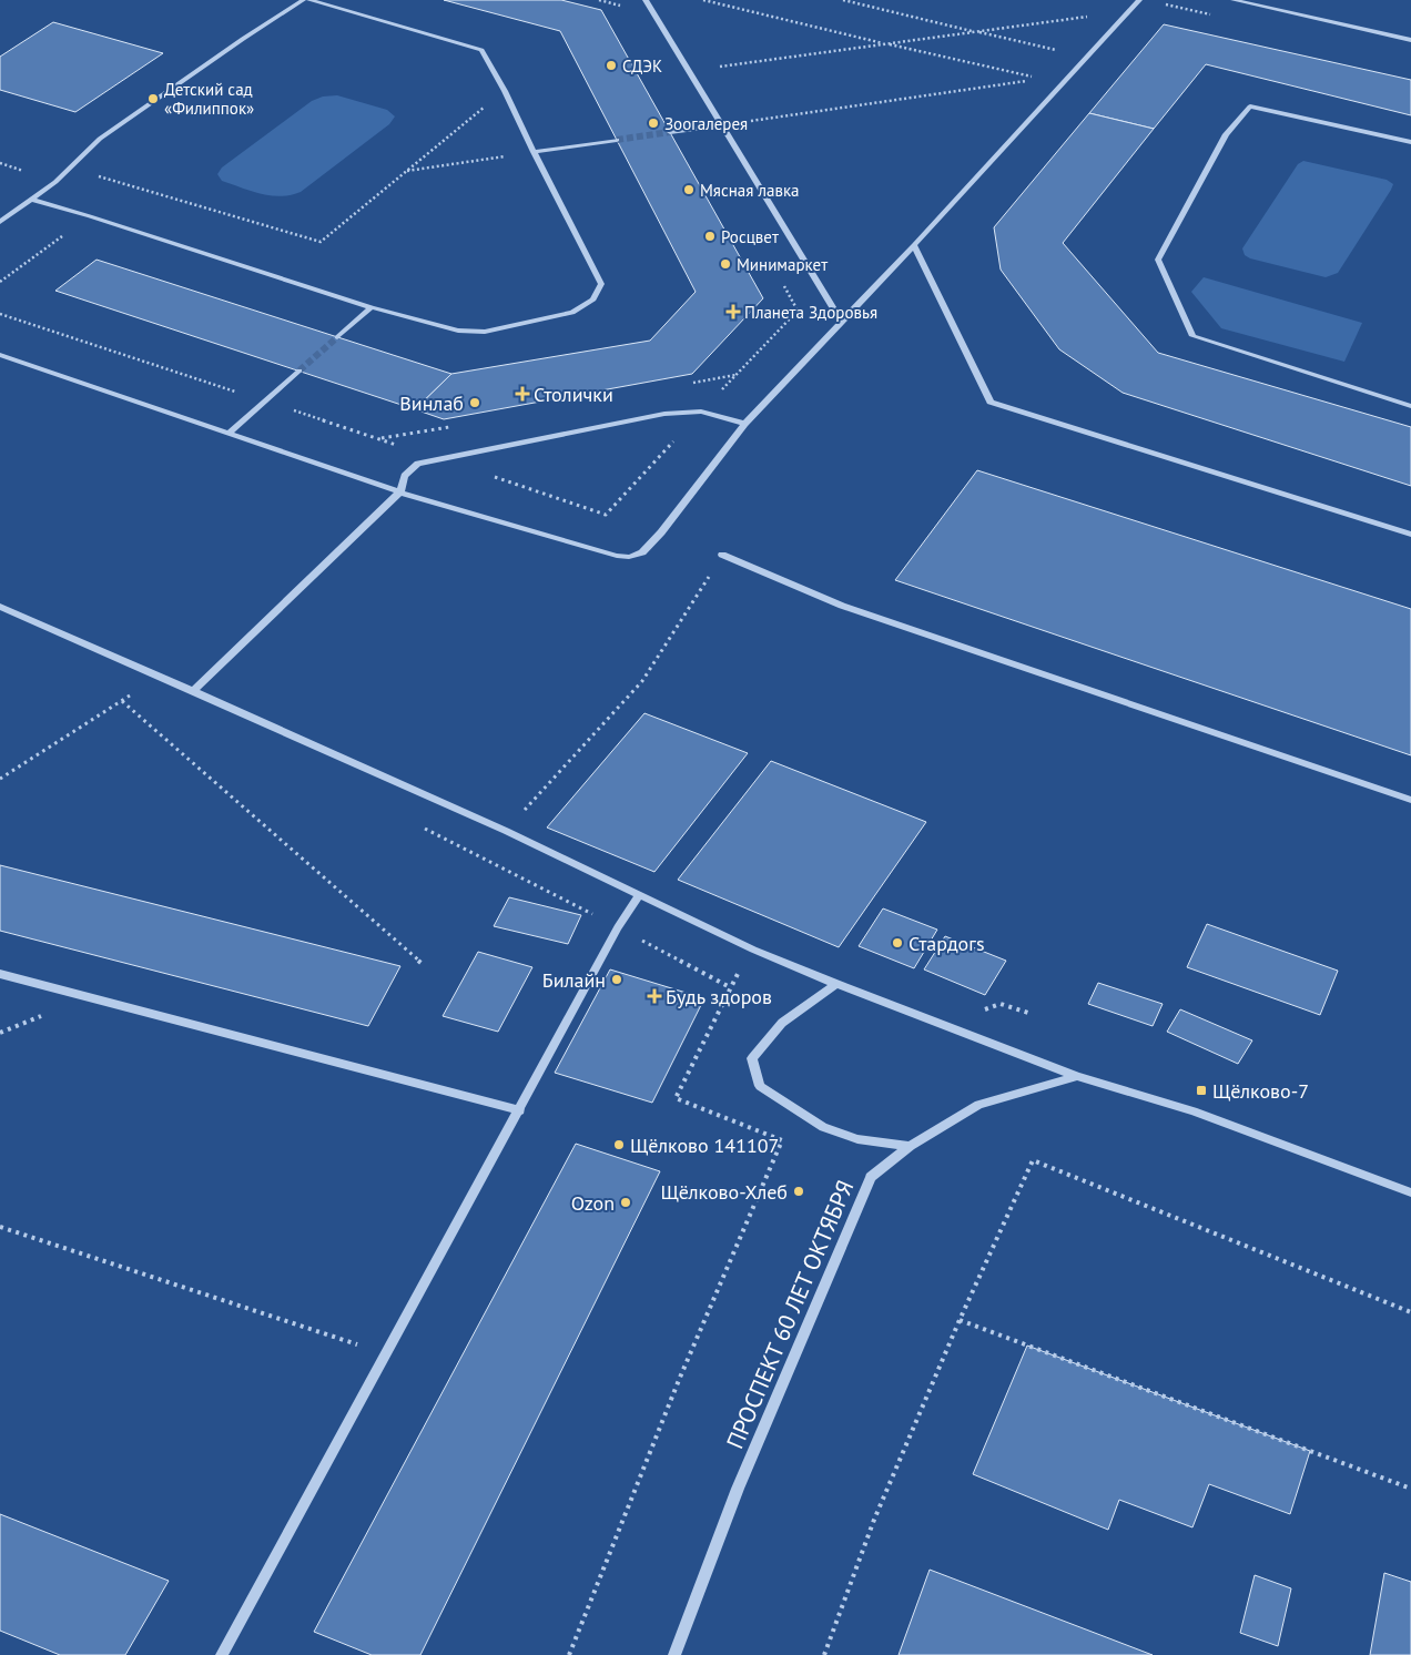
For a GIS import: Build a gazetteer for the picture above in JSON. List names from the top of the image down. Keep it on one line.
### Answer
{"streets":{"street":["ПРОСПЕКТ 60 ЛЕТ ОКТЯБРЯ"]},"places":{"other":["СДЭК","Детский сад «Филиппок»","Зоогалерея","Мясная лавка","Росцвет","Минимаркет","Винлаб","Стардогs","Билайн","Щёлково 141107","Щёлково-Хлеб","Ozon"],"health":["Планета Здоровья","Столички","Будь здоров"],"transit":["Щёлково-7"]}}
